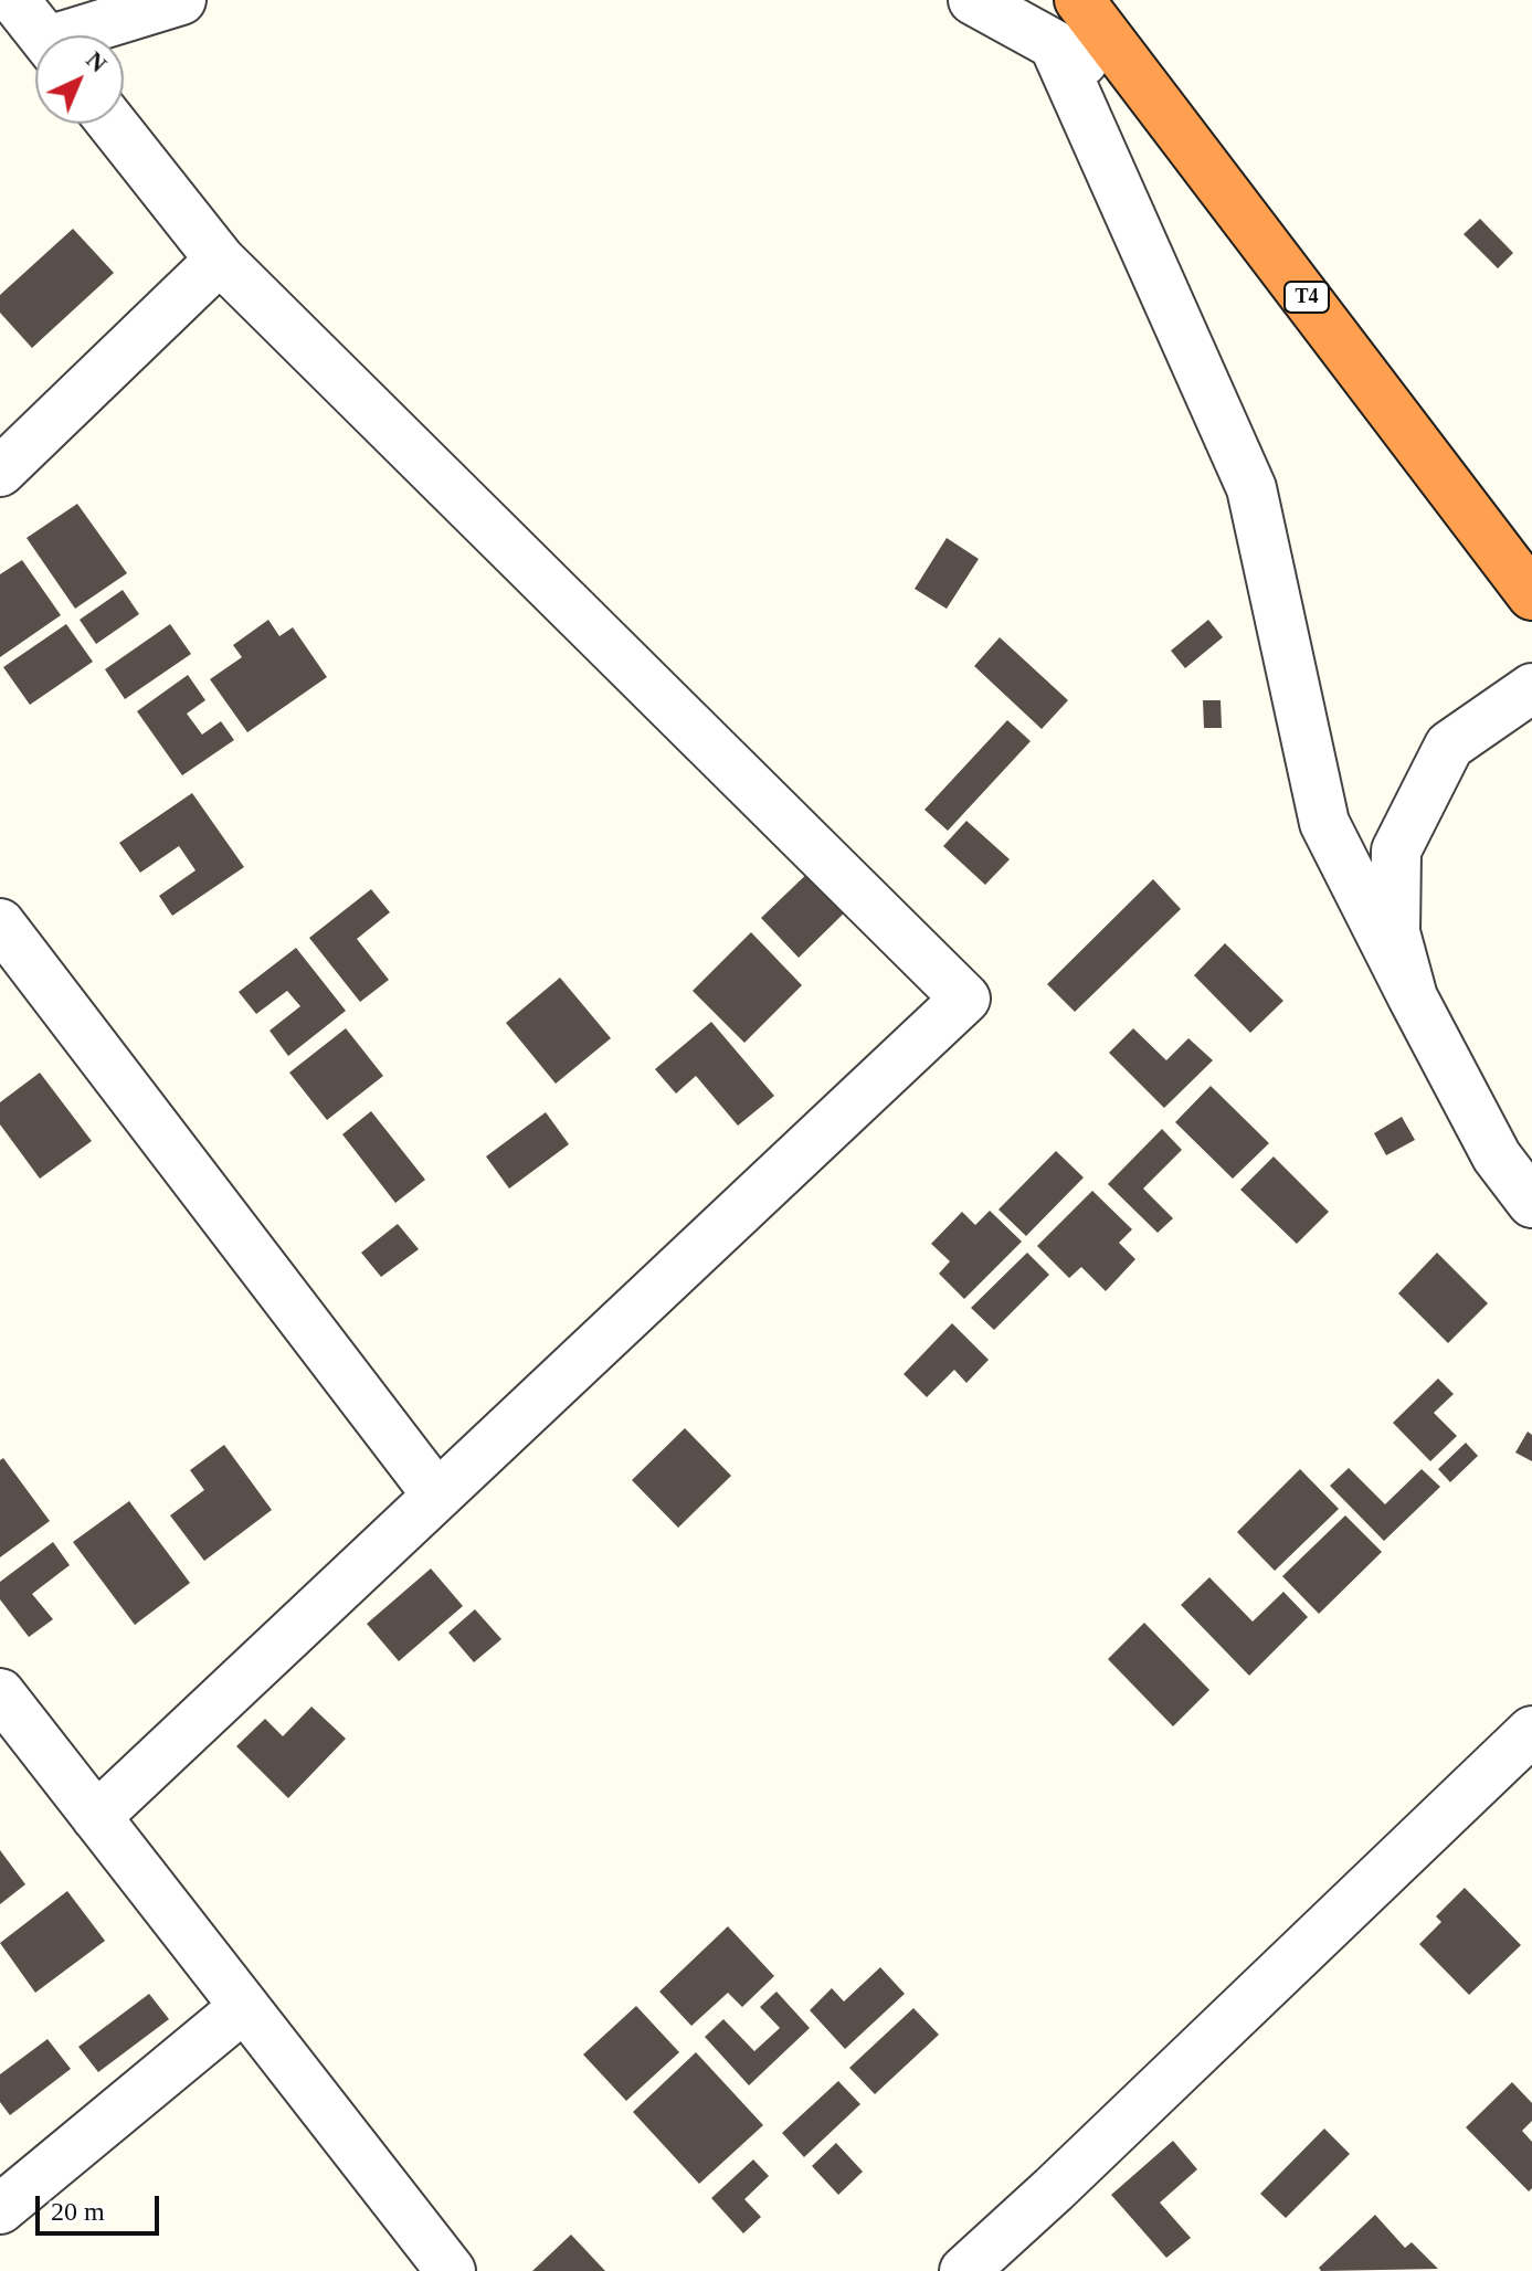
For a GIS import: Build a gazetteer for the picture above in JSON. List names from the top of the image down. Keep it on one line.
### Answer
{"streets":{"highway":["T4"]},"scale_bar":"20 m","north":"top right"}
